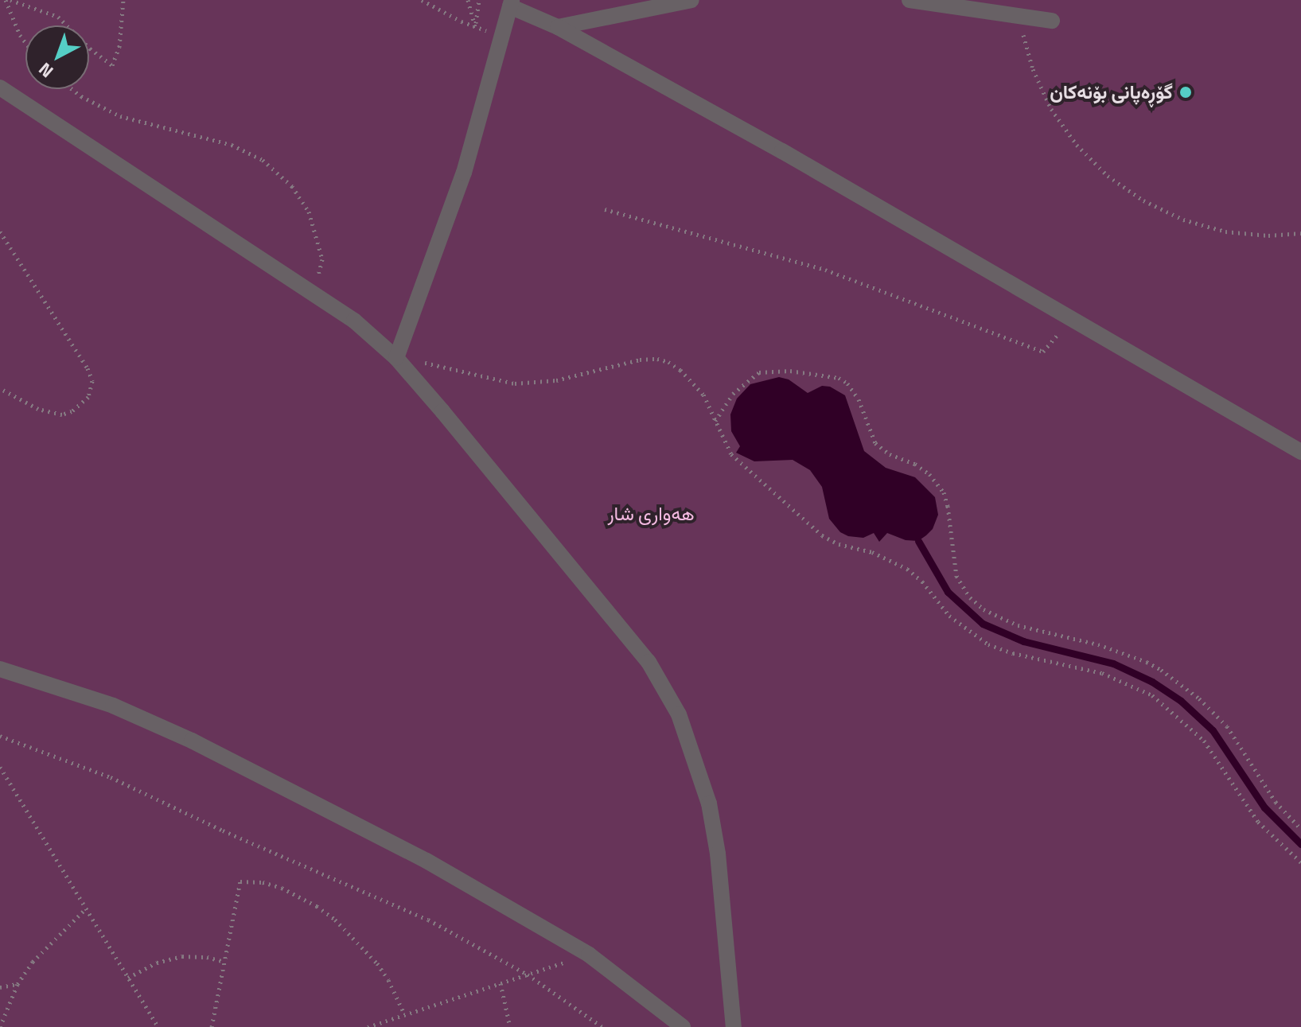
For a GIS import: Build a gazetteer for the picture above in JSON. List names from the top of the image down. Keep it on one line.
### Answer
{"parks":["هەواری شار"],"places":["گۆڕەپانی بۆنەکان"],"north":"bottom left"}
